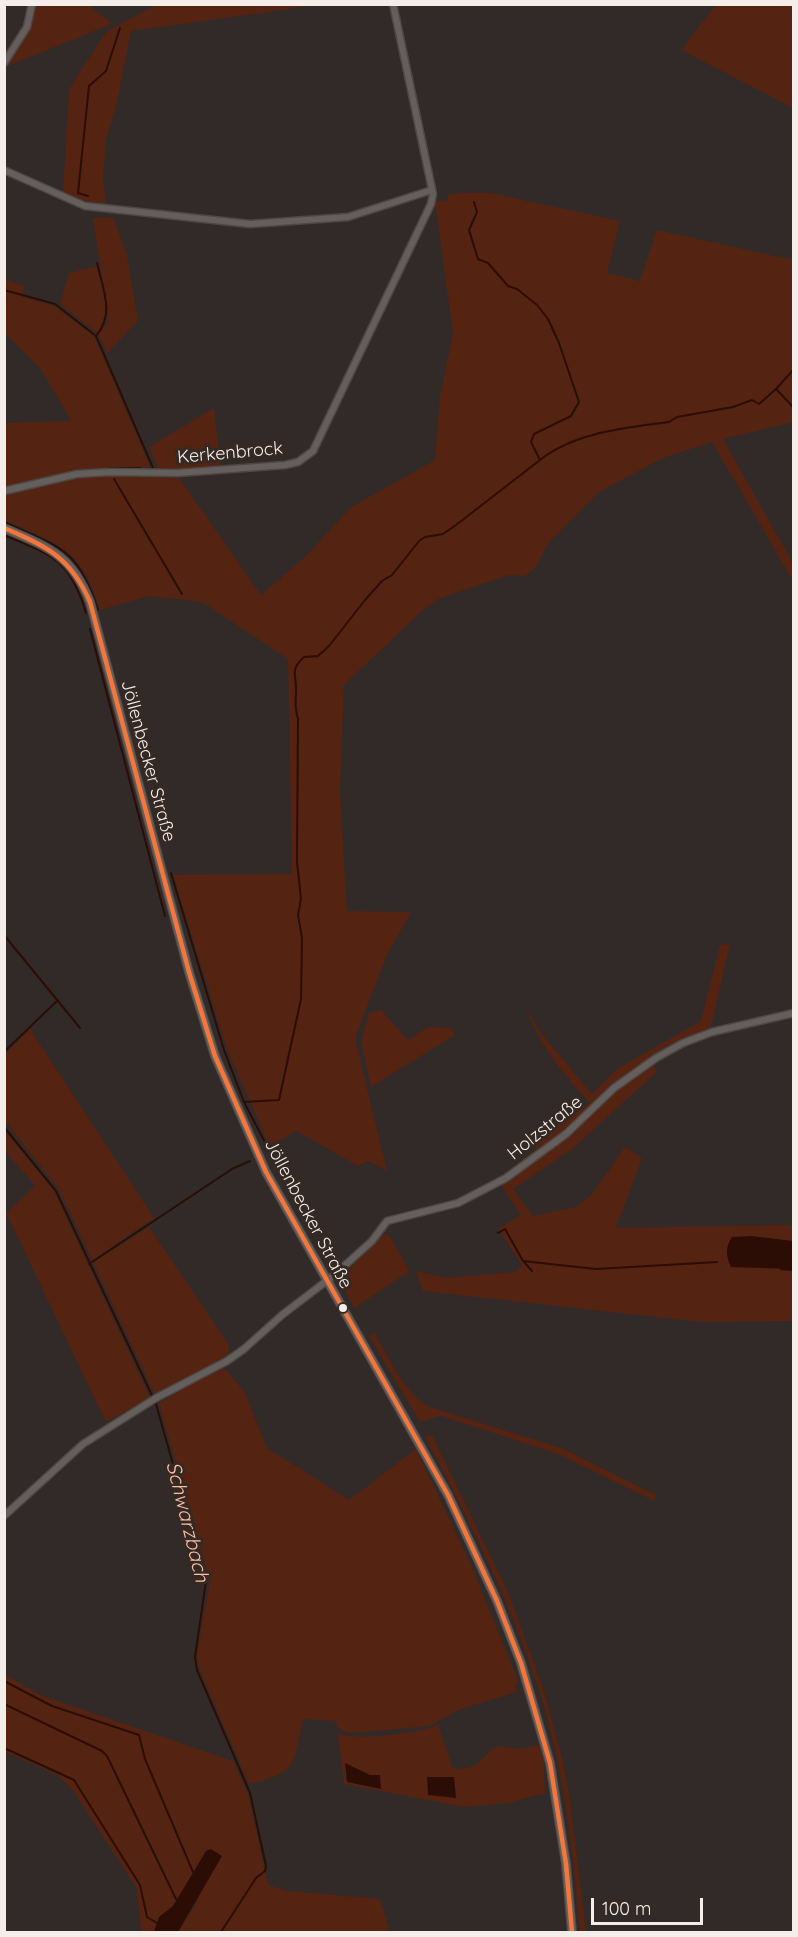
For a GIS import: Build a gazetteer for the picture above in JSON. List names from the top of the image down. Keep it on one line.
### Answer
{"streets":{"street":["Kerkenbrock","Jöllenbecker Straße","Holzstraße"]},"crossings":[["Jöllenbecker Straße","Holzstraße"]],"water":["Schwarzbach"],"scale_bar":"100 m"}
